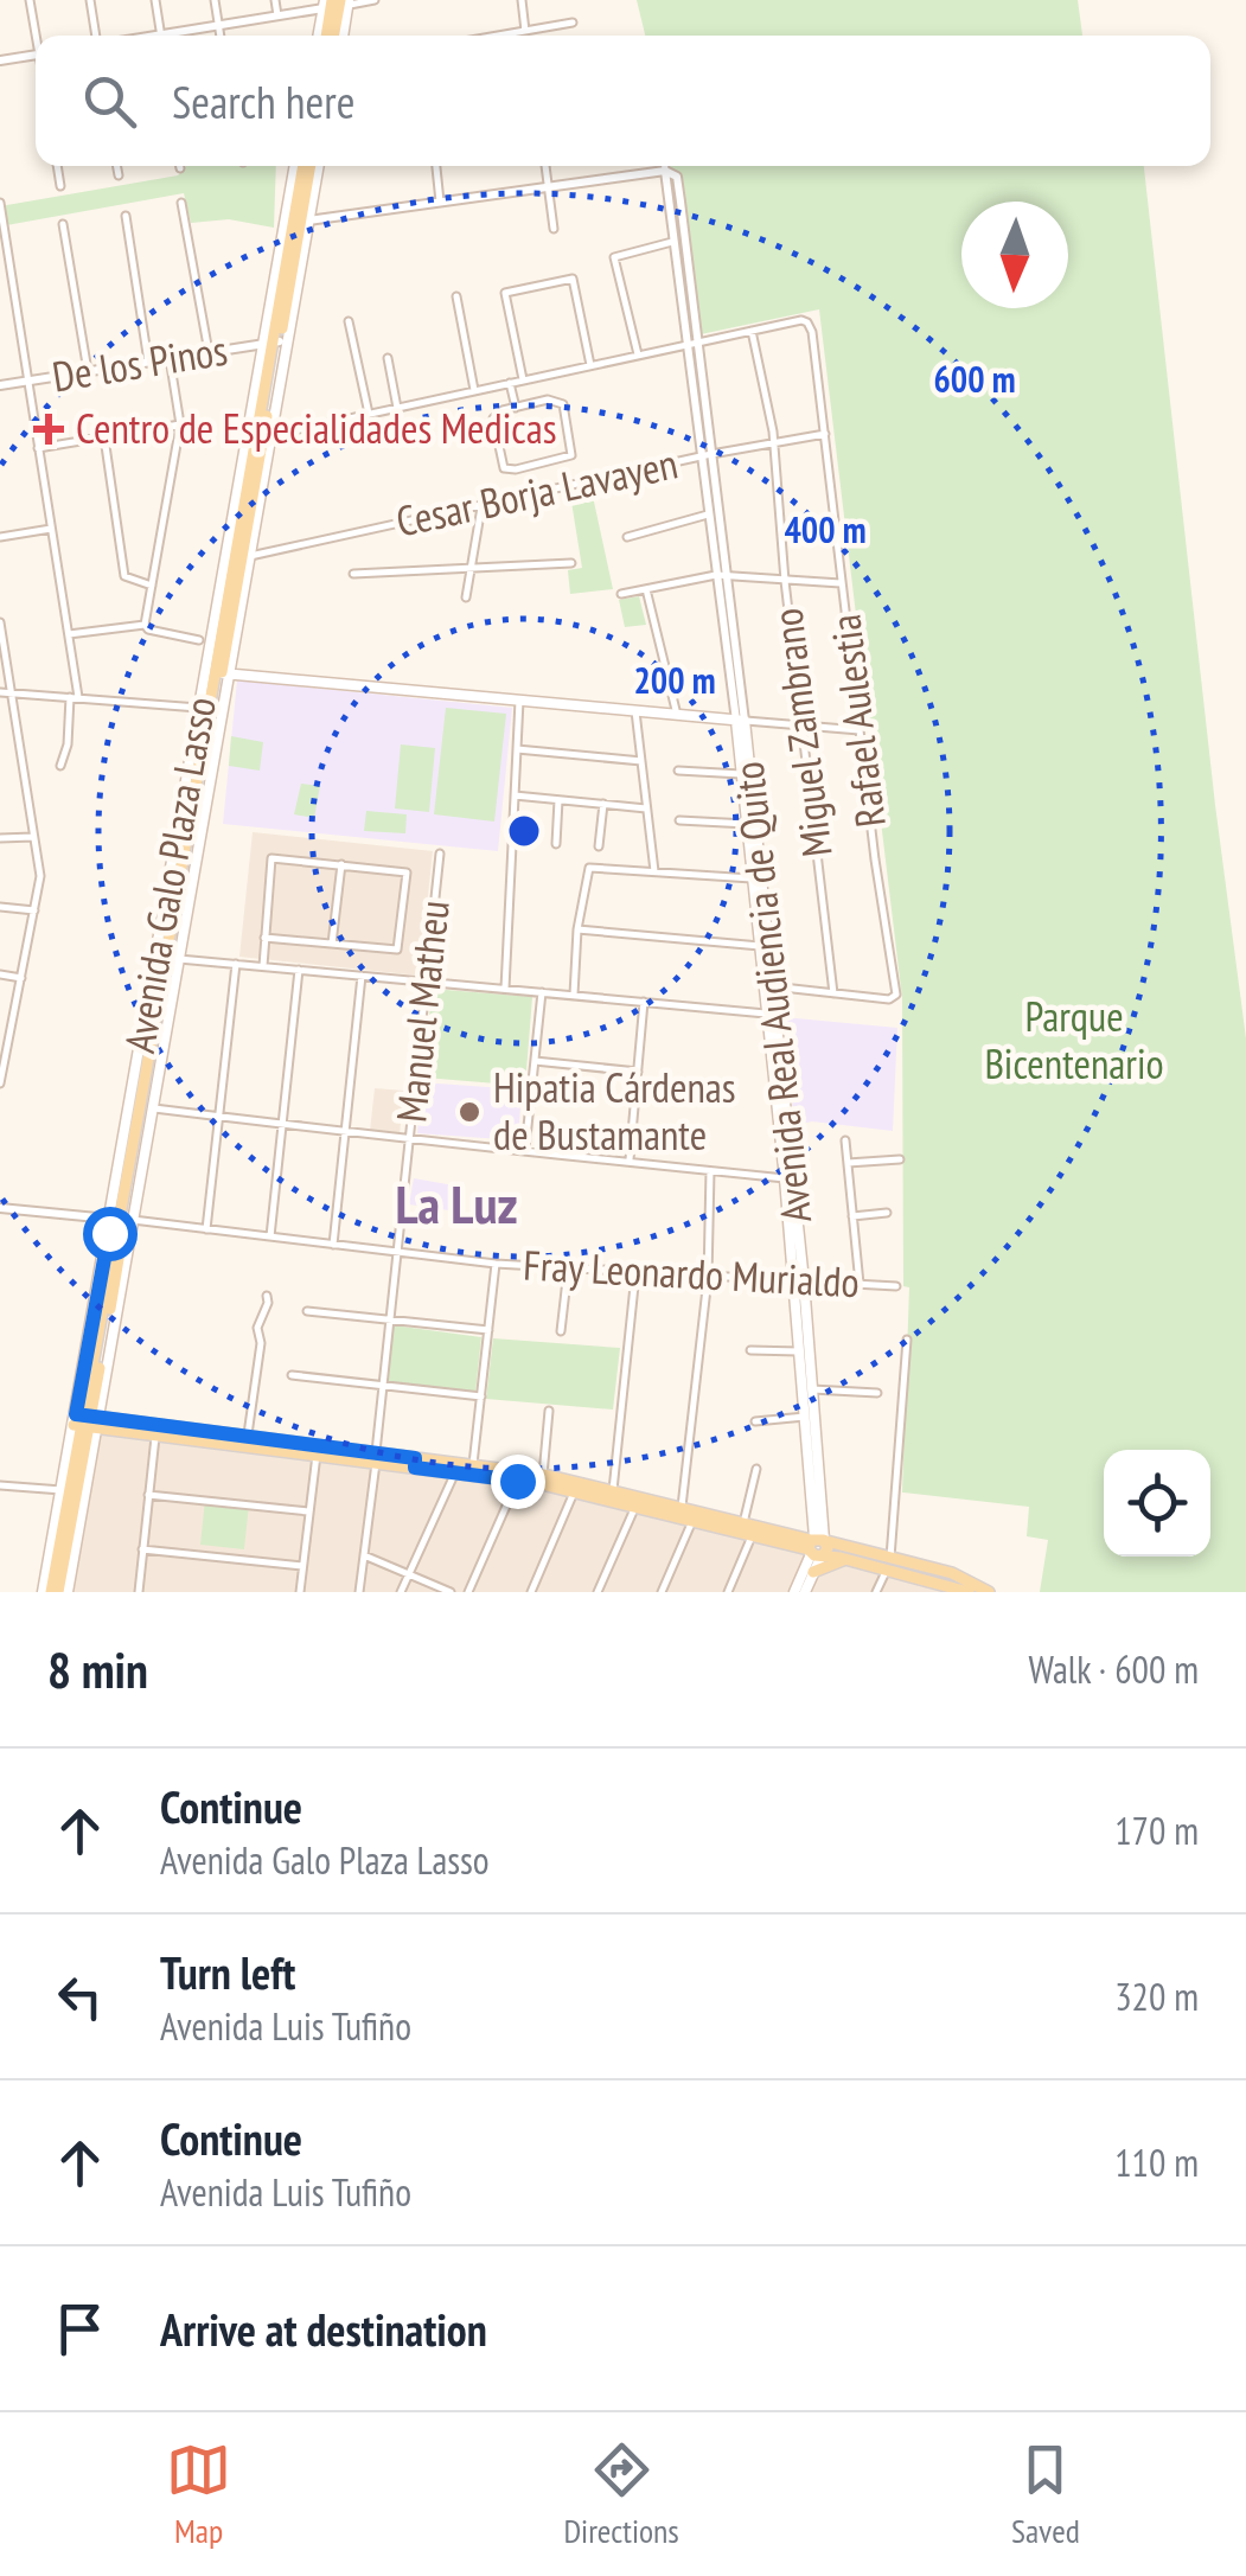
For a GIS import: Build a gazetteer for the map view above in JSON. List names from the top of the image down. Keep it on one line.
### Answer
{"streets":{"main road":["Avenida Galo Plaza Lasso","Avenida Real Audiencia de Quito"],"street":["De los Pinos","Cesar Borja Lavayen","Rafael Aulestia","Miguel Zambrano","Manuel Matheu","Fray Leonardo Murialdo"]},"crossings":[["De los Pinos","Avenida Galo Plaza Lasso"],["Cesar Borja Lavayen","Rafael Aulestia"],["Cesar Borja Lavayen","Miguel Zambrano"],["Cesar Borja Lavayen","Avenida Galo Plaza Lasso"],["Cesar Borja Lavayen","Avenida Real Audiencia de Quito"],["Rafael Aulestia","Miguel Zambrano"],["Rafael Aulestia","Avenida Real Audiencia de Quito"],["Avenida Galo Plaza Lasso","Fray Leonardo Murialdo"],["Avenida Real Audiencia de Quito","Fray Leonardo Murialdo"],["Manuel Matheu","Fray Leonardo Murialdo"]],"districts":["La Luz"],"parks":["Parque Bicentenario"],"places":{"health":["Centro de Especialidades Medicas"],"other":["Hipatia Cárdenas de Bustamante"]},"north":"bottom","page":{"search":"Search here","heading":["8 min","Walk · 600 m"],"list":[["Continue","Avenida Galo Plaza Lasso","170 m"],["Turn left","Avenida Luis Tufiño","320 m"],["Continue","Avenida Luis Tufiño","110 m"],"Arrive at destination"],"nav":["Map","Directions","Saved"]},"rings":["600 m","400 m","200 m"]}
